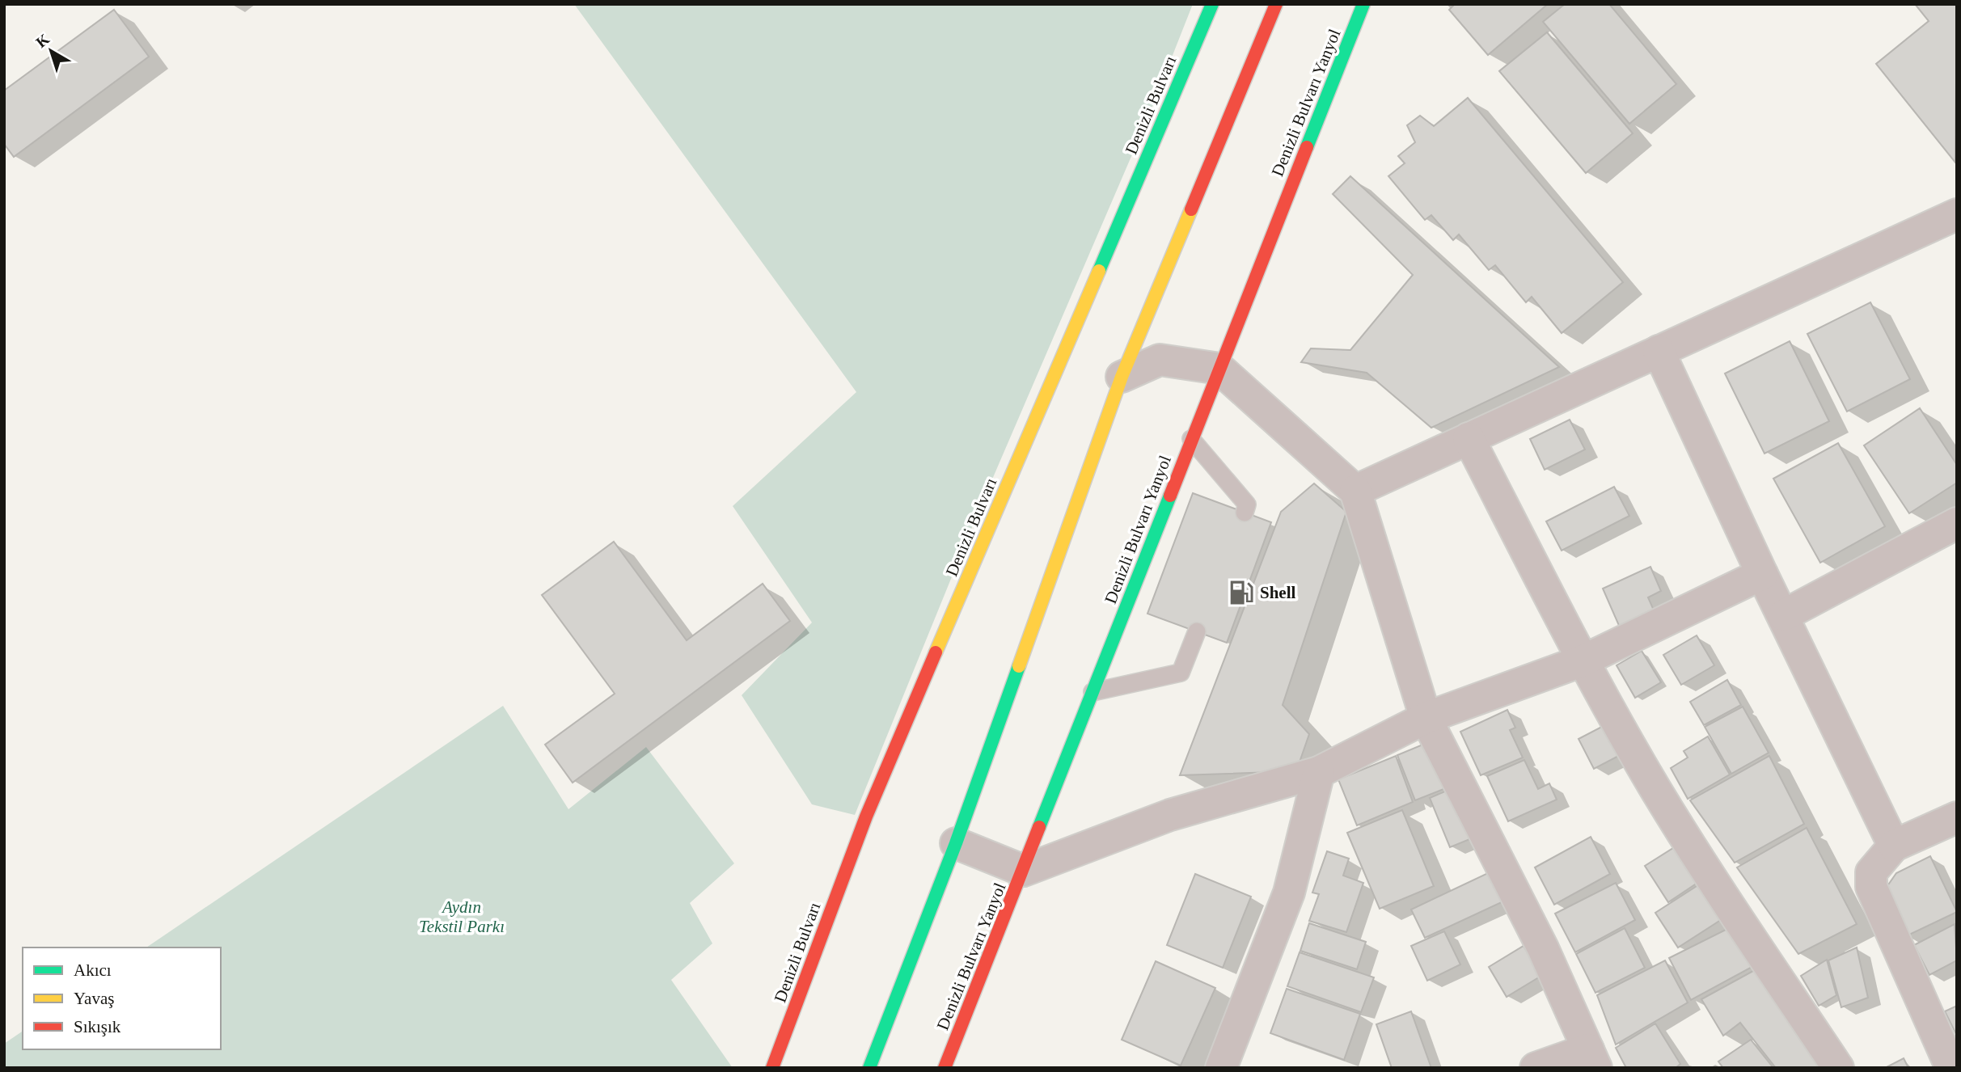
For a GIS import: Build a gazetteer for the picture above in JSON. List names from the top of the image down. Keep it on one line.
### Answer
{"streets":{"main road":["Denizli Bulvarı Yanyol","Denizli Bulvarı"]},"parks":["Aydın Tekstil Parkı"],"places":{"fuel station":["Shell"]},"legend":["Akıcı","Yavaş","Sıkışık"],"north":"top left"}
